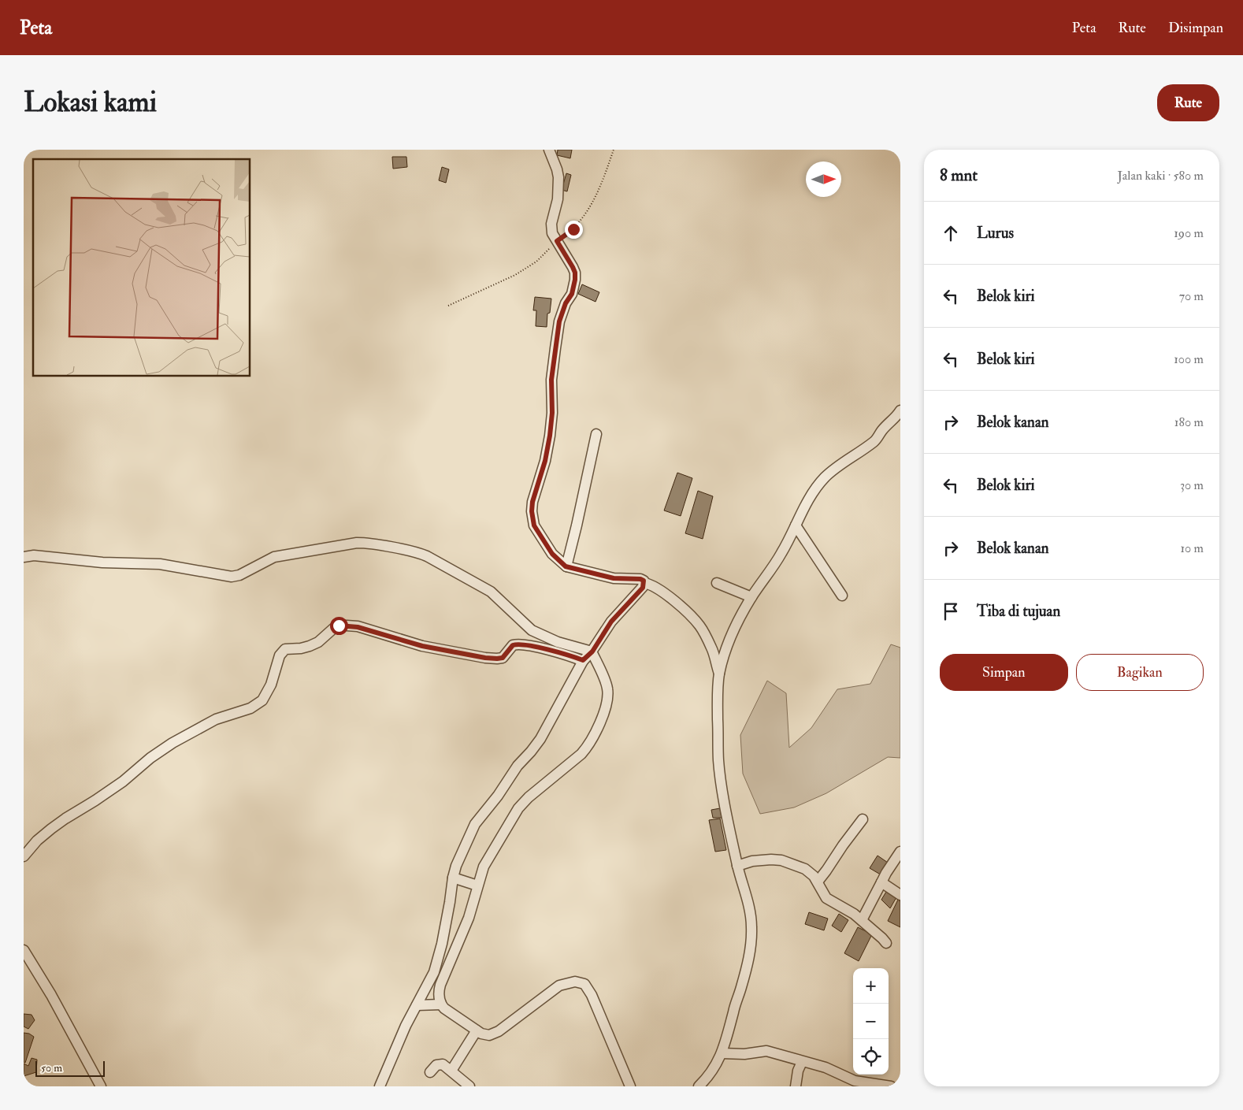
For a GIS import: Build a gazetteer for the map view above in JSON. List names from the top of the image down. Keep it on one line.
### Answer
{"scale_bar":"50 m","north":"right","page":{"header":"Peta","nav":["Peta","Rute","Disimpan"],"buttons":["Rute",["Simpan","Bagikan"]],"title":"Lokasi kami","heading":["8 mnt","Jalan kaki · 580 m"],"list":[["Lurus","190 m"],["Belok kiri","70 m"],["Belok kiri","100 m"],["Belok kanan","180 m"],["Belok kiri","30 m"],["Belok kanan","10 m"],"Tiba di tujuan"],"map_buttons":["+","−"],"scale":"50 m"}}
